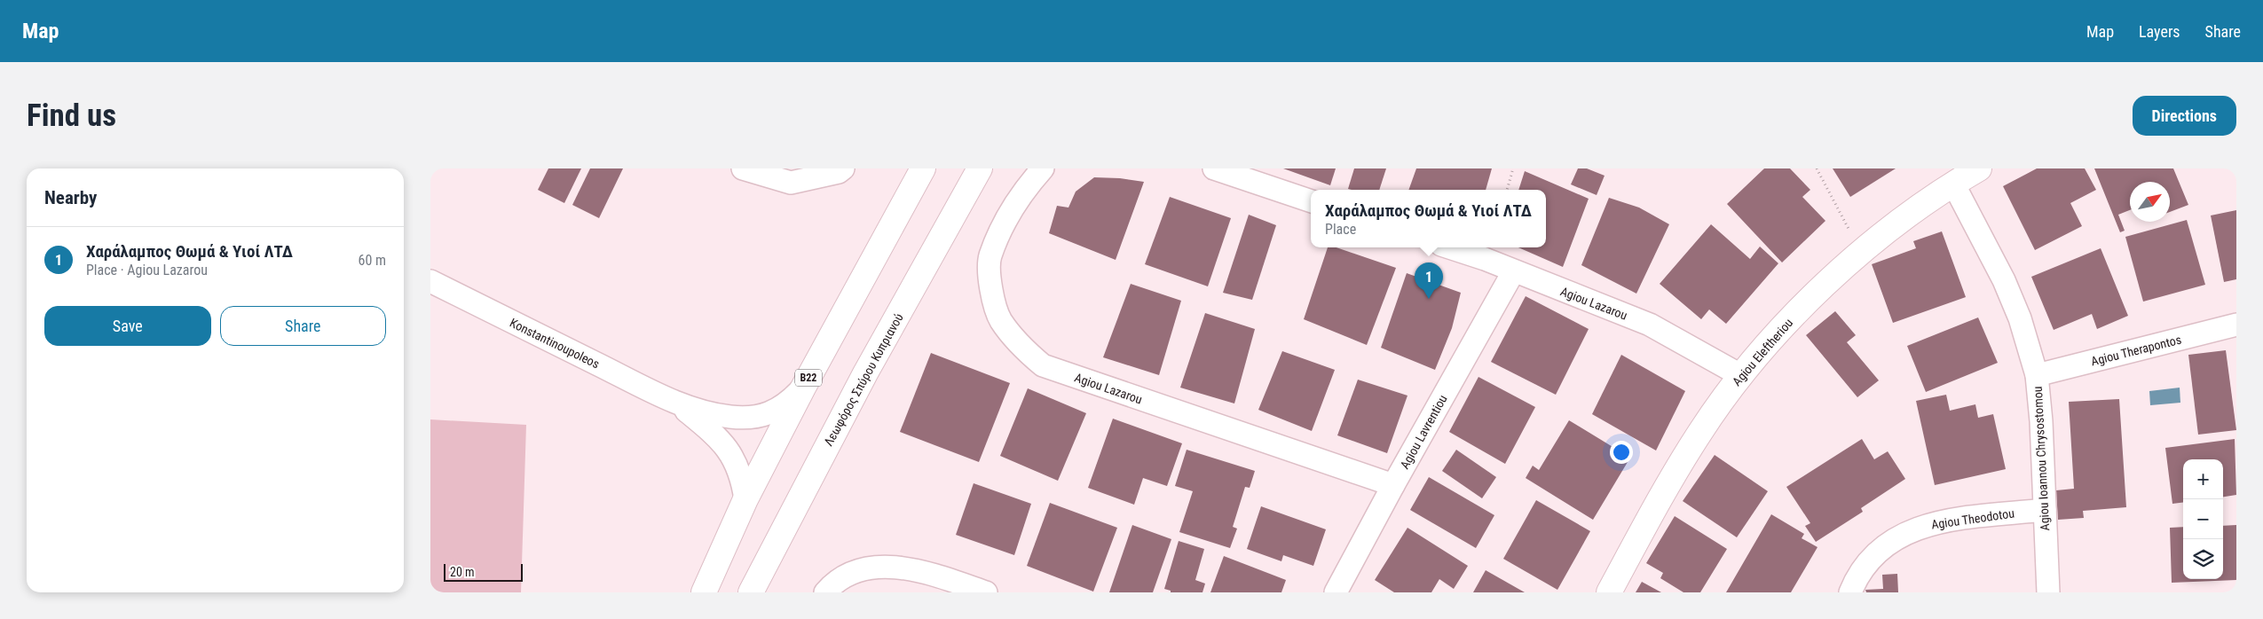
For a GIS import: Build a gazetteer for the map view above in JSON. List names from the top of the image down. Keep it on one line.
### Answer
{"streets":{"main road":["Agiou Eleftheriou","B22","Λεωφόρος Σπύρου Κυπριανού"],"street":["Agiou Lazarou","Konstantinoupoleos","Agiou Therapontos","Agiou Lavrentiou","Agiou Ioannou Chrysostomou","Agiou Theodotou"]},"crossings":[["Agiou Lazarou","Agiou Eleftheriou"],["Agiou Lazarou","Agiou Lavrentiou"],["Konstantinoupoleos","B22"],["Agiou Therapontos","Agiou Ioannou Chrysostomou"],["Agiou Eleftheriou","Agiou Ioannou Chrysostomou"],["Agiou Ioannou Chrysostomou","Agiou Theodotou"]],"scale_bar":"20 m","north":"top right","page":{"header":"Map","nav":["Map","Layers","Share"],"buttons":["Directions",["Save","Share"]],"title":"Find us","heading":"Nearby","popup":["Χαράλαμπος Θωμά & Υιοί ΛΤΔ","Place"],"list":[{"mark":"1","name":"Χαράλαμπος Θωμά & Υιοί ΛΤΔ","note":"Place · Agiou Lazarou","value":"60 m"}],"pins":"1","map_buttons":["+","−"],"scale":"20 m"}}
